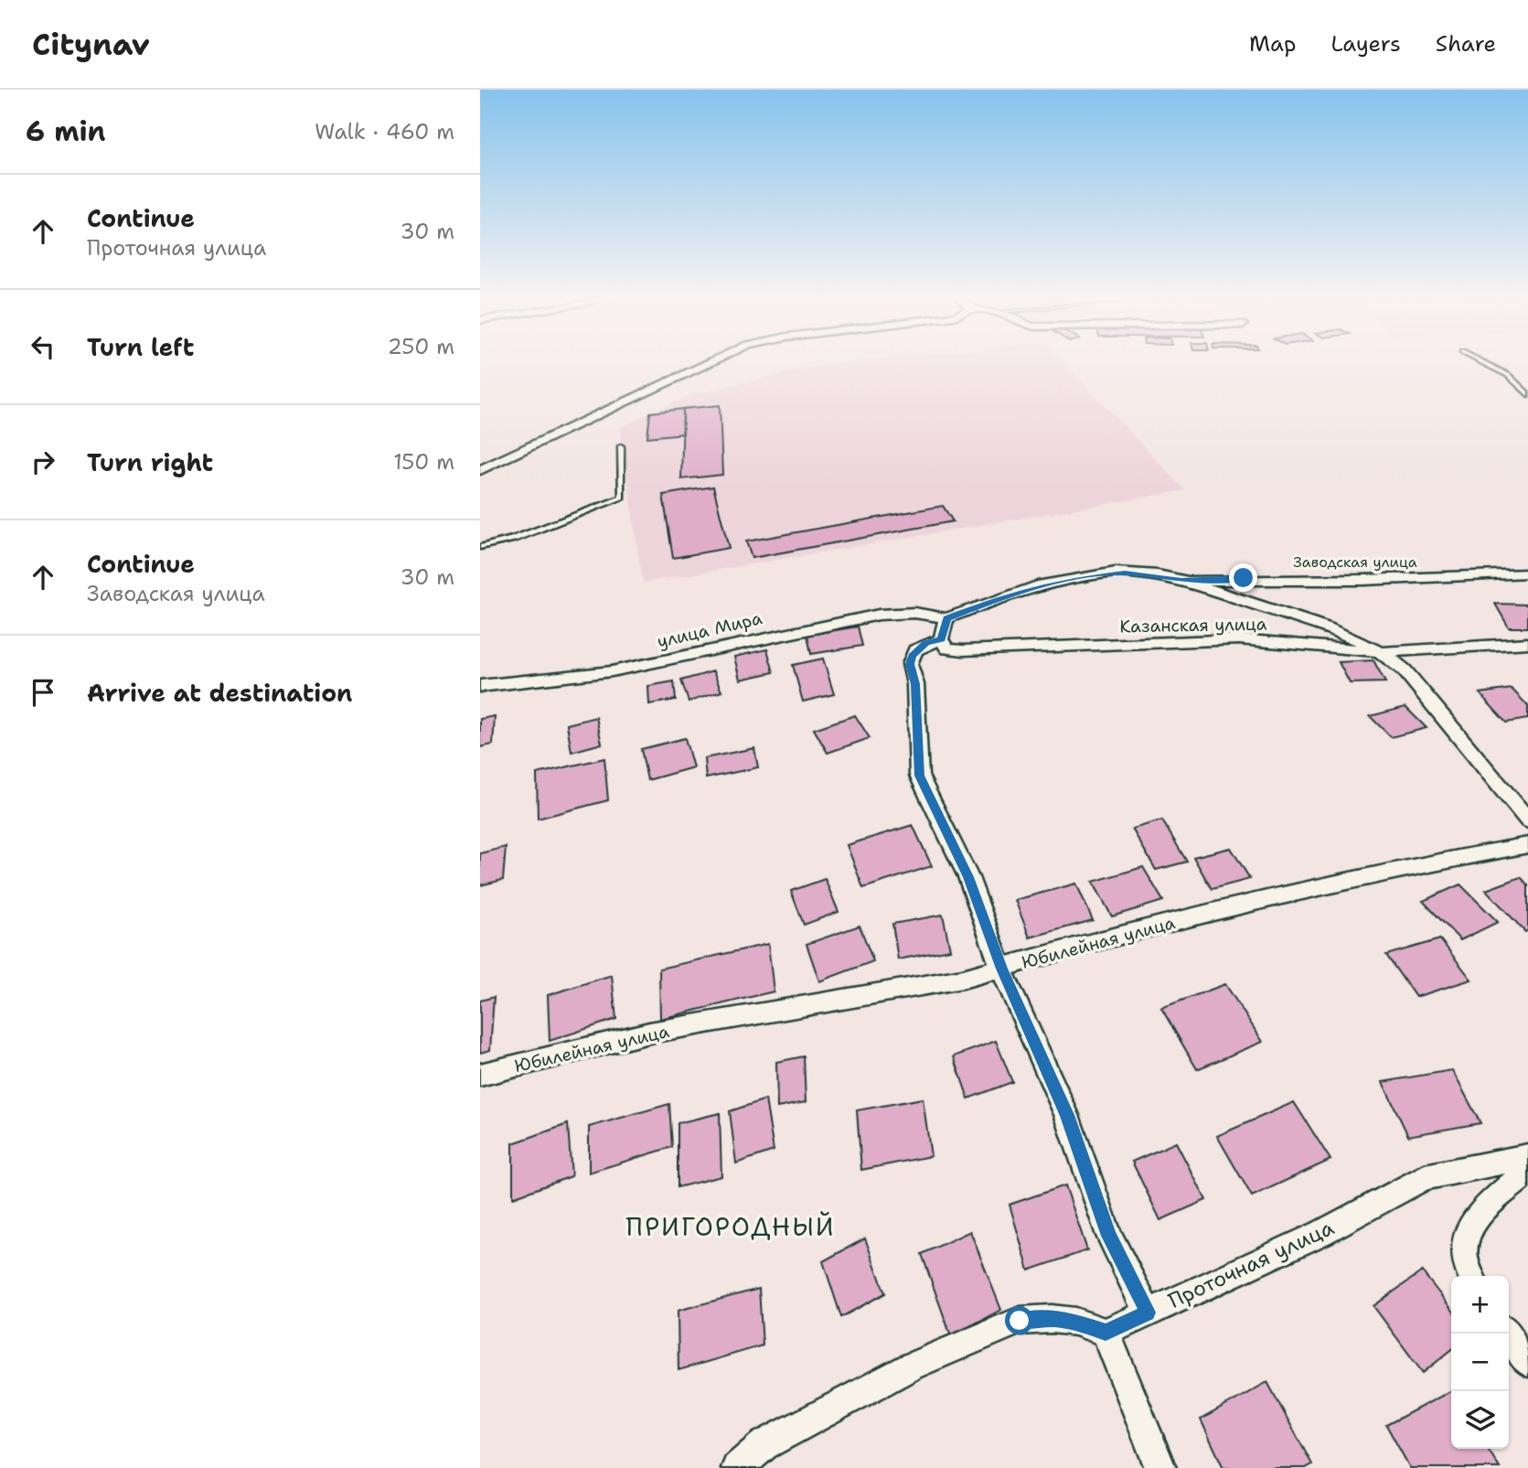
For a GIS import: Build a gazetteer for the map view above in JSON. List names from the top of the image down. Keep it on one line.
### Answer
{"streets":{"street":["Заводская улица","Казанская улица","улица Мира","Юбилейная улица","Проточная улица"]},"districts":["ПРИГОРОДНЫЙ"],"page":{"header":"Citynav","nav":["Map","Layers","Share"],"heading":["6 min","Walk · 460 m"],"list":[["Continue","Проточная улица","30 m"],["Turn left","250 m"],["Turn right","150 m"],["Continue","Заводская улица","30 m"],"Arrive at destination"],"map_buttons":["+","−"]}}
